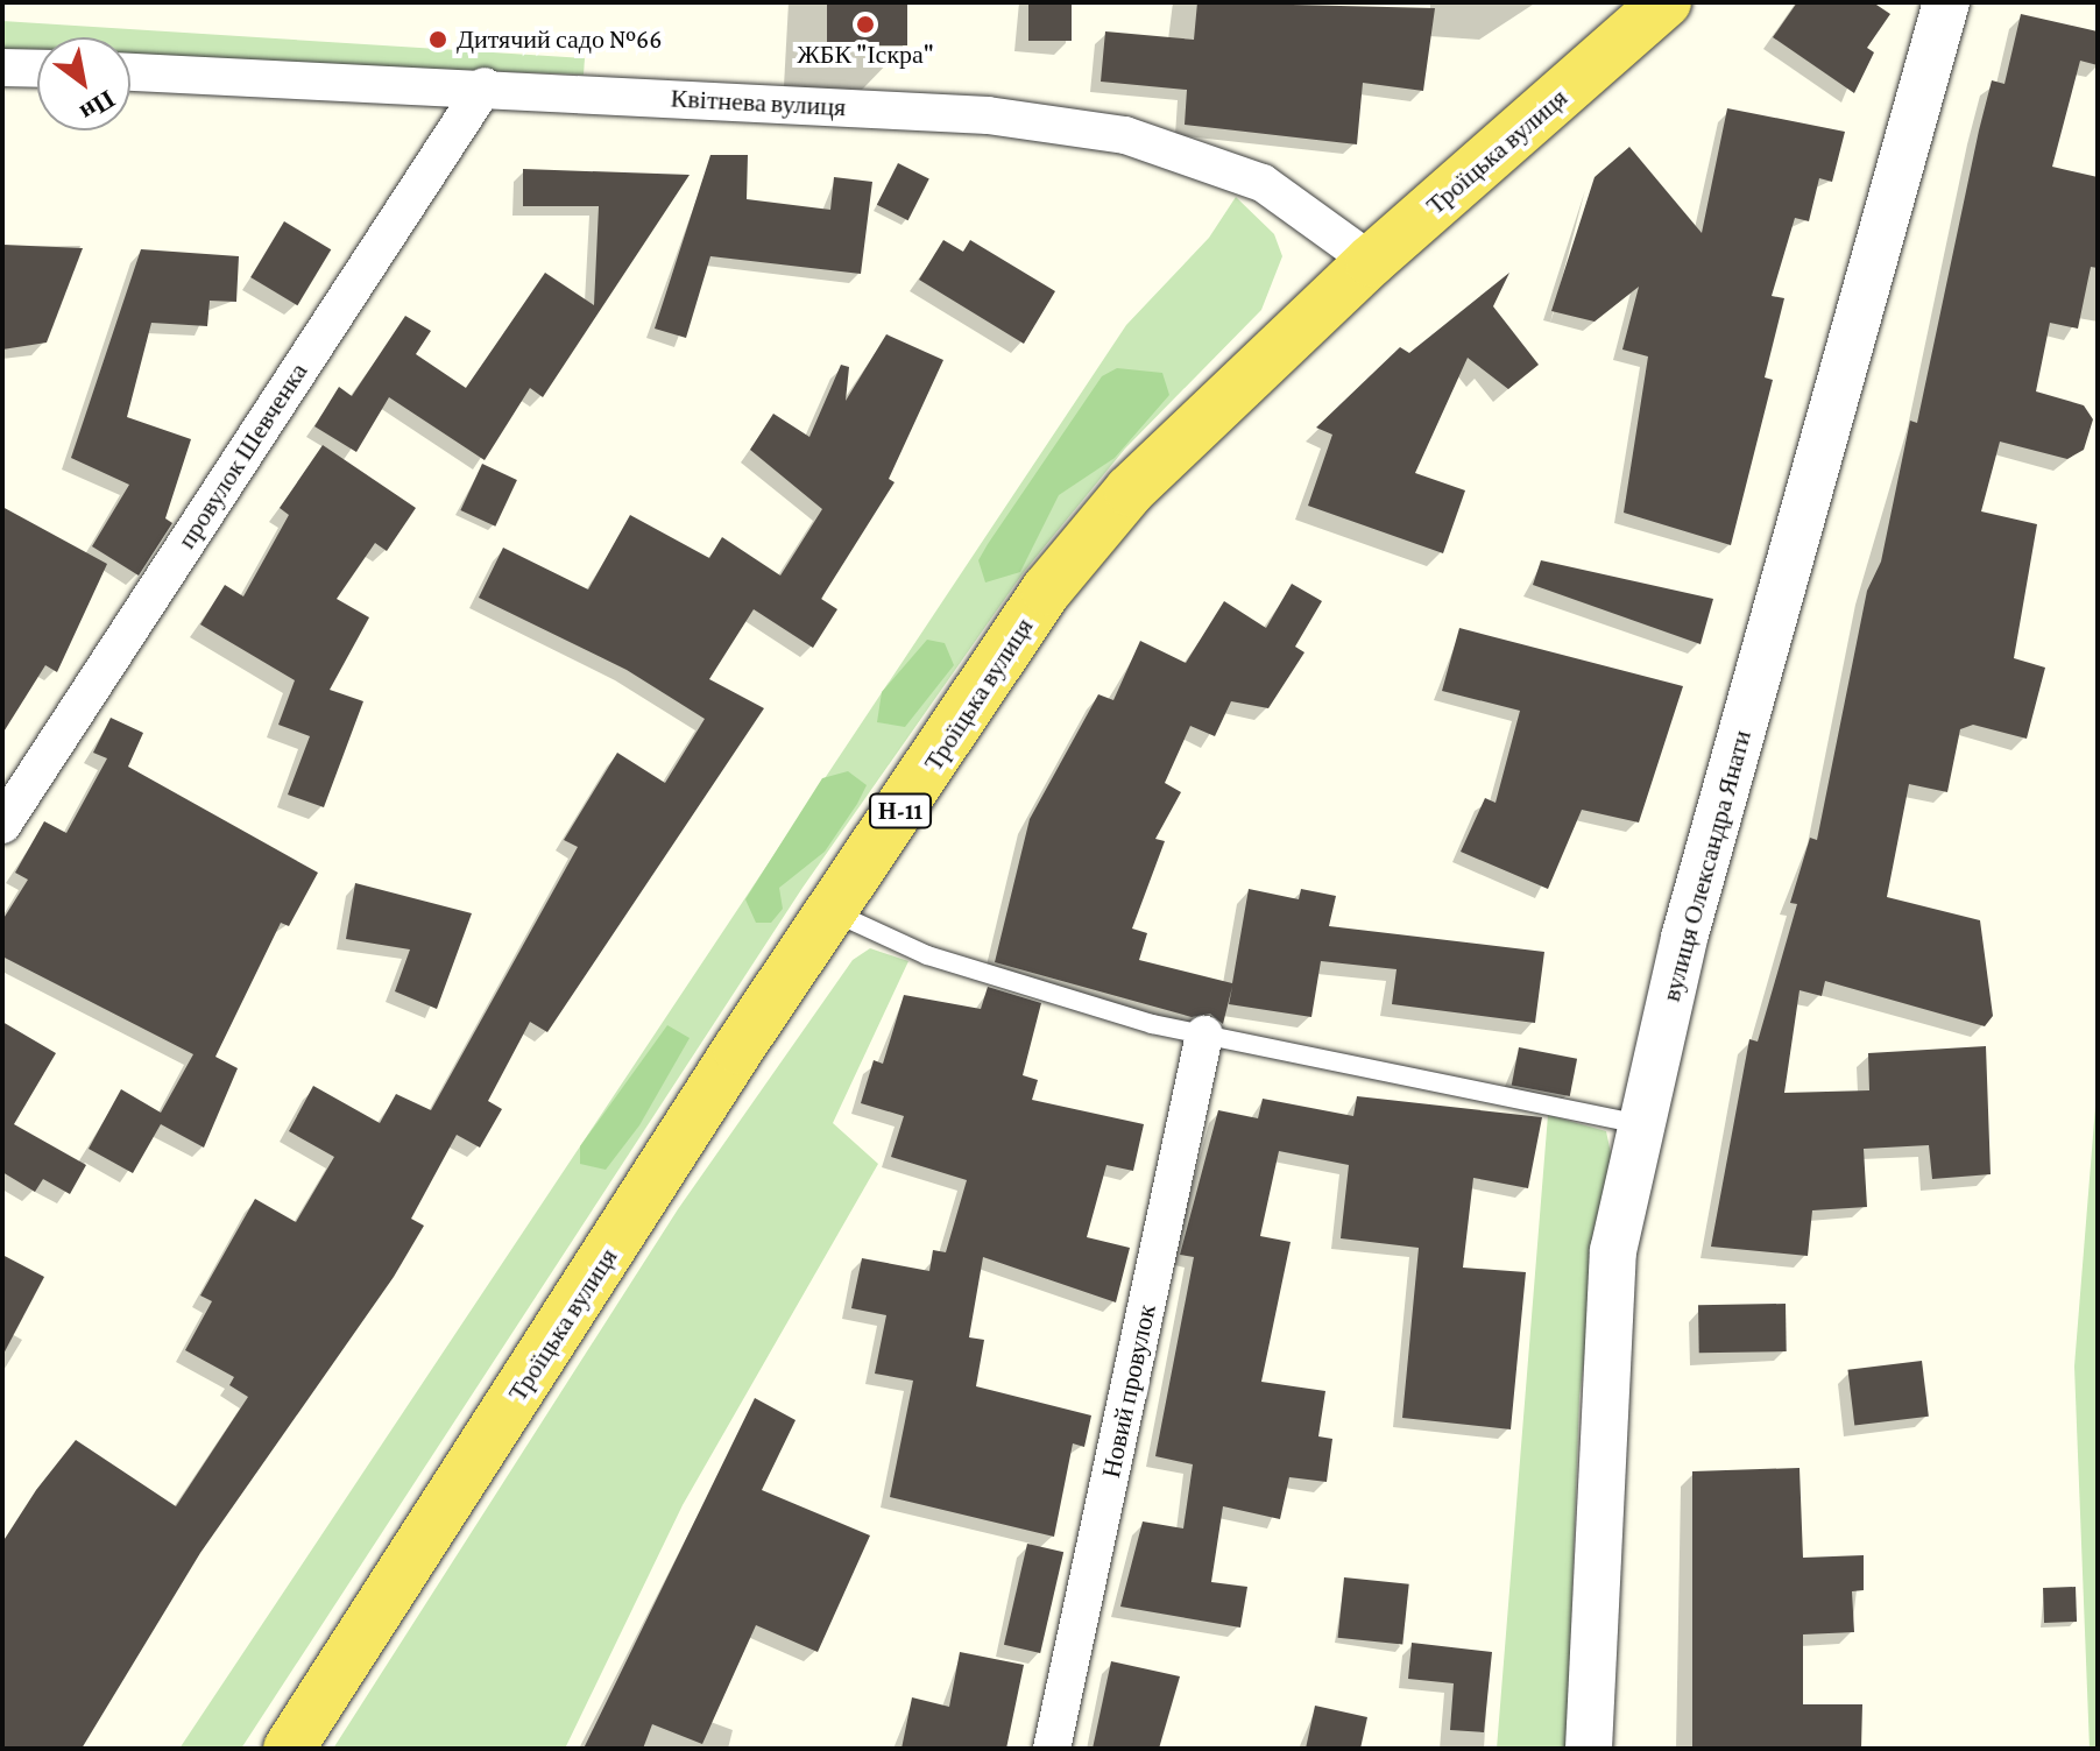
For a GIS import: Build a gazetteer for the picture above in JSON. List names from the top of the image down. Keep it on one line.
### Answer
{"streets":{"main road":["Троїцька вулиця","Н-11"],"street":["Квітнева вулиця","провулок Шевченка","вулиця Олександра Янати","Новий провулок"]},"crossings":[["Квітнева вулиця","Троїцька вулиця"],["Квітнева вулиця","провулок Шевченка"]],"places":["ЖБК \"Іскра\"","Дитячий садо №66"],"north":"bottom right"}
